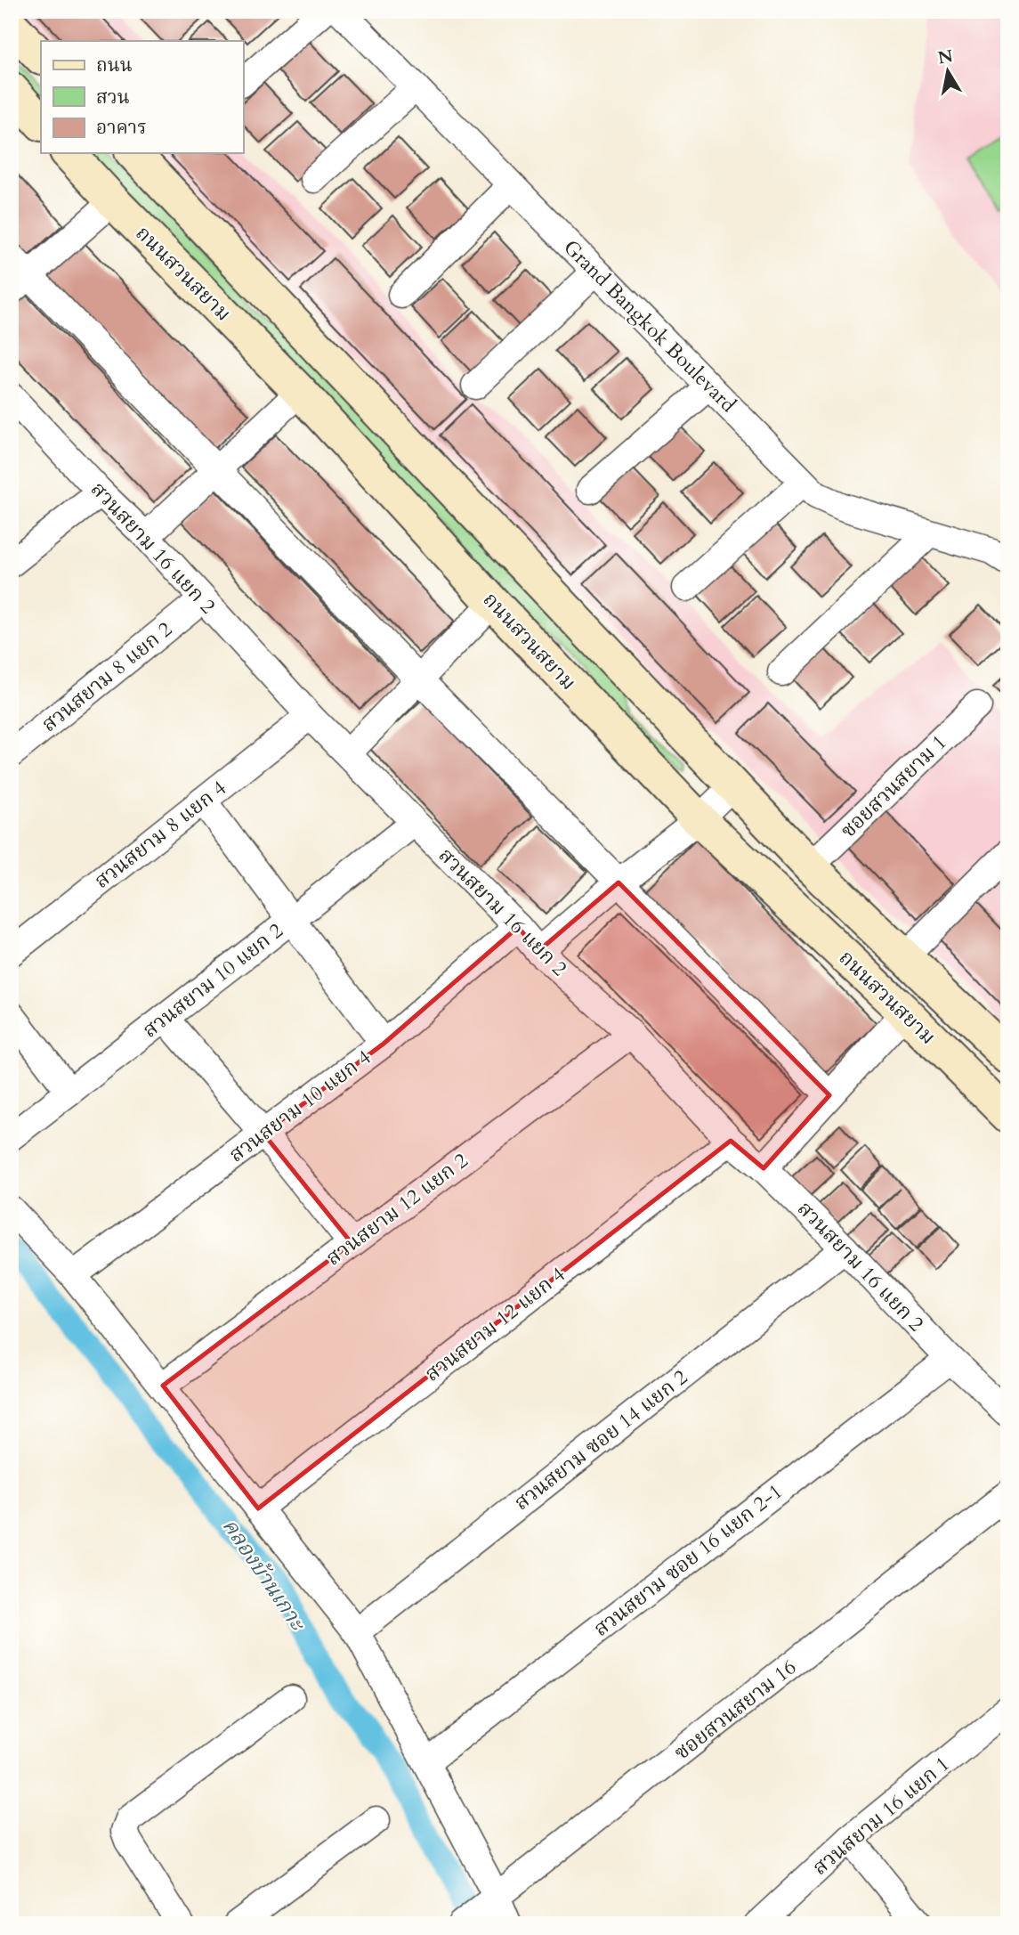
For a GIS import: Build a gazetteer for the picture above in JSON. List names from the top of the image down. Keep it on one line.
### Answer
{"streets":{"street":["ถนนสวนสยาม","Grand Bangkok Boulevard","สวนสยาม 16 แยก 2","สวนสยาม 8 แยก 2","ซอยสวนสยาม 1","สวนสยาม 8 แยก 4","สวนสยาม 10 แยก 2","สวนสยาม 10 แยก 4","สวนสยาม 12 แยก 2","สวนสยาม 12 แยก 4","สวนสยาม ซอย 14 แยก 2","สวนสยาม ซอย 16 แยก 2-1","ซอยสวนสยาม 16","สวนสยาม 16 แยก 1"]},"crossings":[["ถนนสวนสยาม","ซอยสวนสยาม 1"],["สวนสยาม 16 แยก 2","สวนสยาม 8 แยก 2"],["สวนสยาม 16 แยก 2","สวนสยาม 8 แยก 4"],["สวนสยาม 16 แยก 2","สวนสยาม 10 แยก 2"],["สวนสยาม 16 แยก 2","สวนสยาม 10 แยก 4"],["สวนสยาม 16 แยก 2","สวนสยาม 12 แยก 2"],["สวนสยาม 16 แยก 2","สวนสยาม 12 แยก 4"],["สวนสยาม 16 แยก 2","สวนสยาม ซอย 14 แยก 2"],["สวนสยาม 16 แยก 2","สวนสยาม ซอย 16 แยก 2-1"]],"water":["คลองบ้านเกาะ"],"legend":["ถนน","สวน","อาคาร"],"north":"top"}
